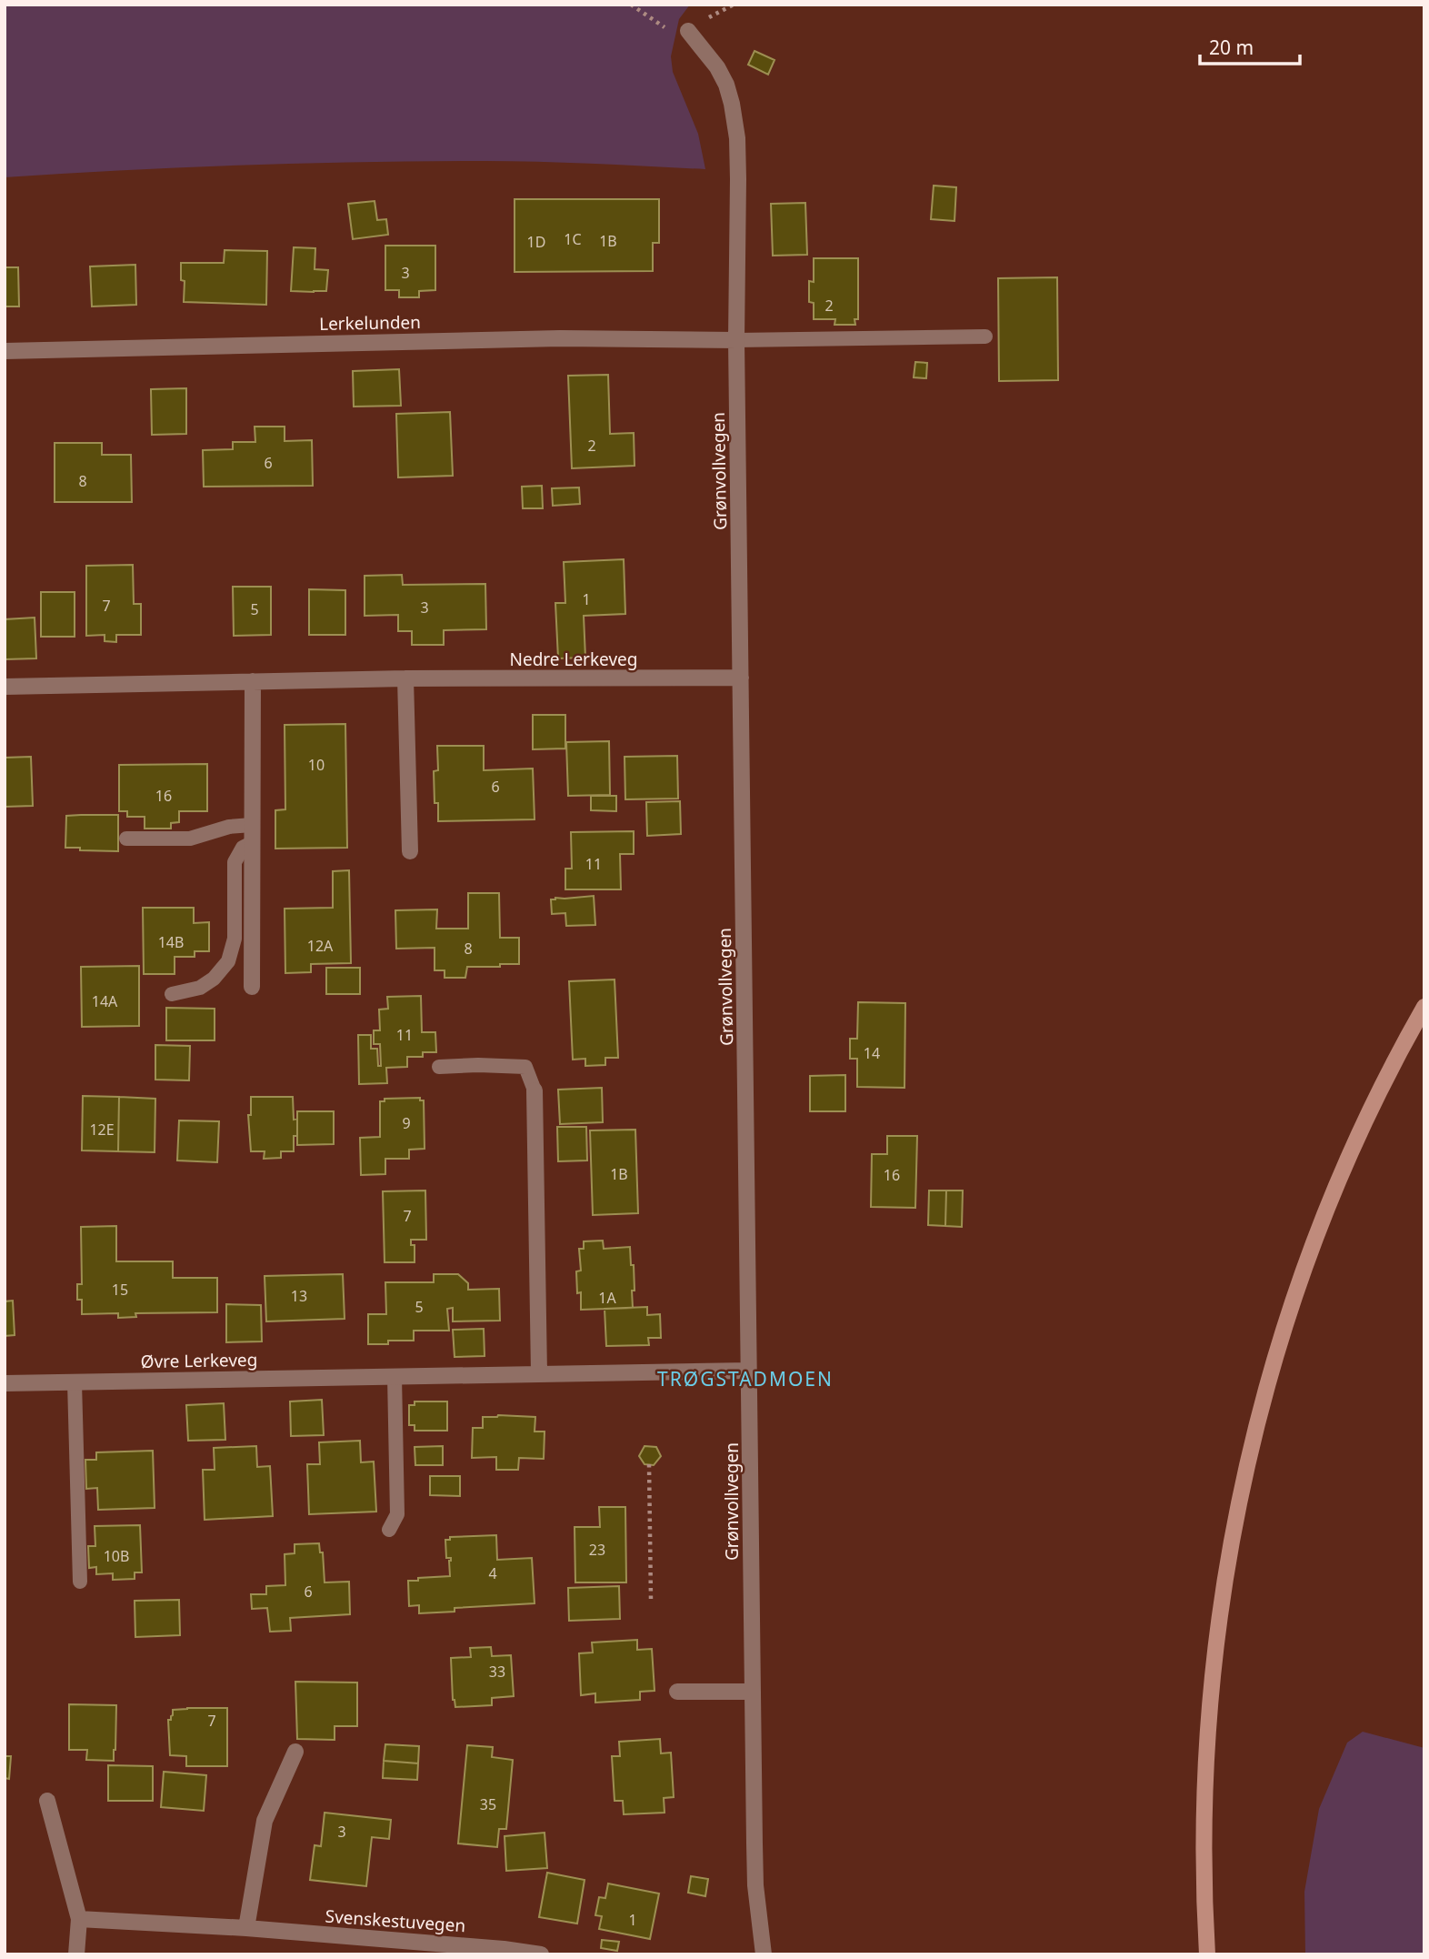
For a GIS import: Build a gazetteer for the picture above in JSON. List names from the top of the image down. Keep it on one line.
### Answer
{"streets":{"street":["Lerkelunden","Grønvollvegen","Nedre Lerkeveg","Øvre Lerkeveg","Svenskestuvegen"]},"crossings":[["Lerkelunden","Grønvollvegen"],["Grønvollvegen","Nedre Lerkeveg"],["Grønvollvegen","Øvre Lerkeveg"]],"districts":["TRØGSTADMOEN"],"house_numbers":["1C","1B","1D","3","2","2","6","8","1","7","3","5","10","6","16","11","14B","12A","8","14A","11","14","9","12E","1B","16","7","15","13","1A","5","23","10B","4","6","33","7","35","3","1"],"scale_bar":"20 m"}
